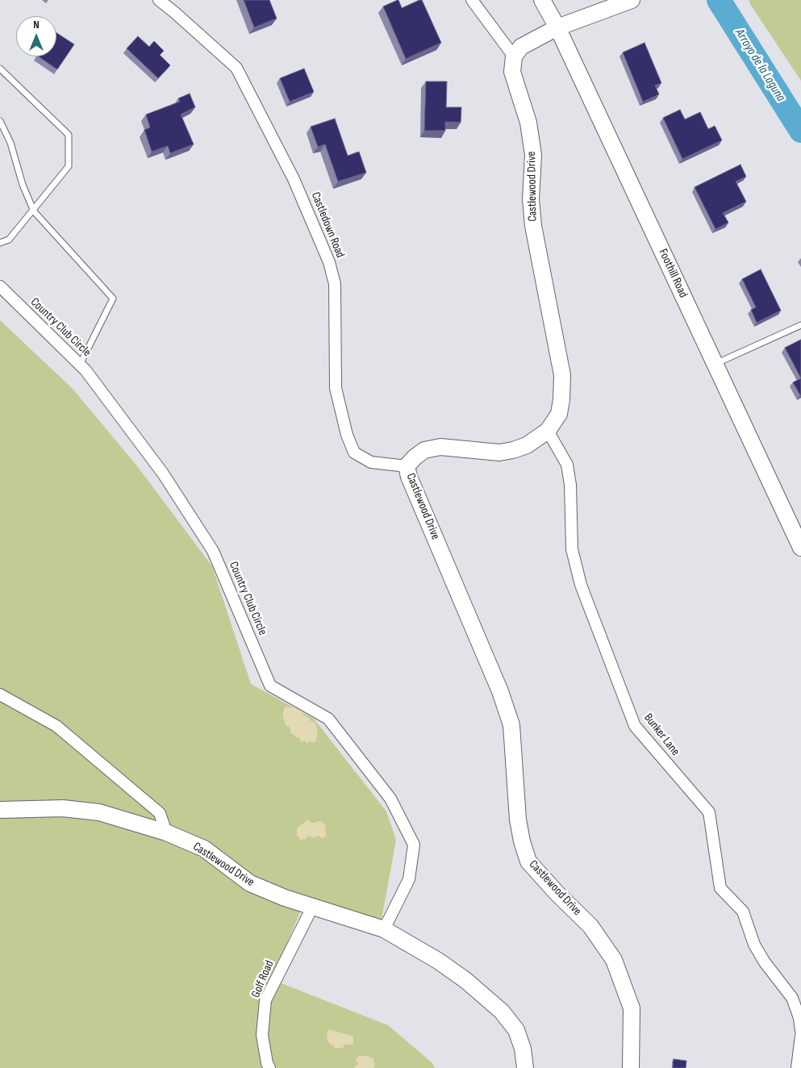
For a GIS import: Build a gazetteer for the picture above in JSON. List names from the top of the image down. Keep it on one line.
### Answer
{"streets":{"street":["Castlewood Drive","Castledown Road","Foothill Road","Country Club Circle","Bunker Lane","Golf Road"]},"crossings":[["Castlewood Drive","Castledown Road"],["Castlewood Drive","Country Club Circle"],["Castlewood Drive","Bunker Lane"],["Castlewood Drive","Golf Road"]],"water":["Arroyo de la Laguna"],"north":"top"}
